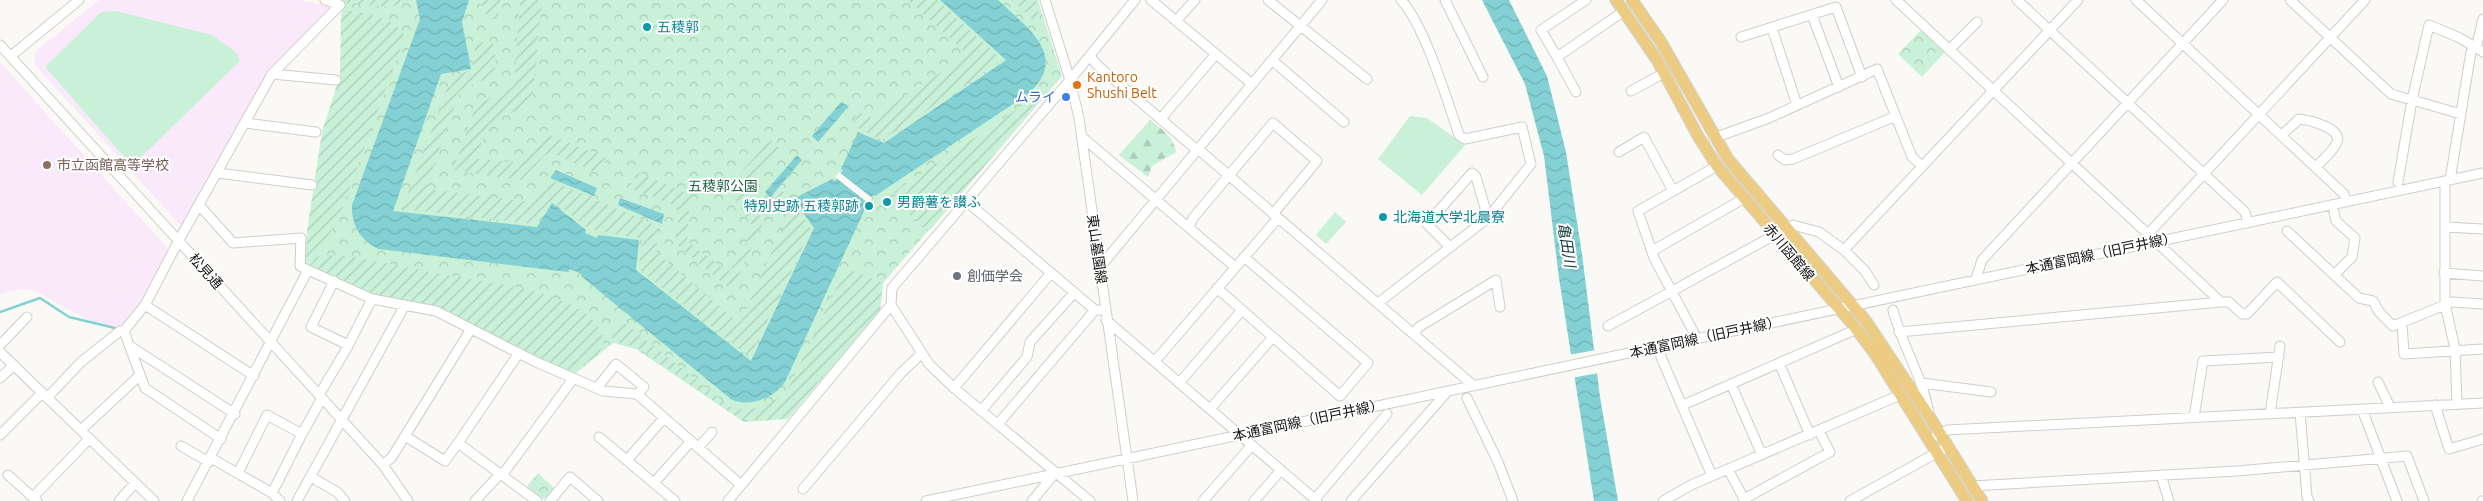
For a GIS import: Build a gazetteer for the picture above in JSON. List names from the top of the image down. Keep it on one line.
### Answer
{"streets":{"main road":["赤川函館線"],"street":["東山墓園線","本通富岡線（旧戸井線）","松見通"]},"crossings":[["東山墓園線","本通富岡線（旧戸井線）"],["赤川函館線","本通富岡線（旧戸井線）"]],"water":["亀田川"],"parks":["五稜郭公園"],"places":["五稜郭","Kantoro Shushi Belt","ムライ","市立函館高等学校","男爵薯を讃ふ","特別史跡 五稜郭跡","北海道大学北晨寮","創価学会"]}
